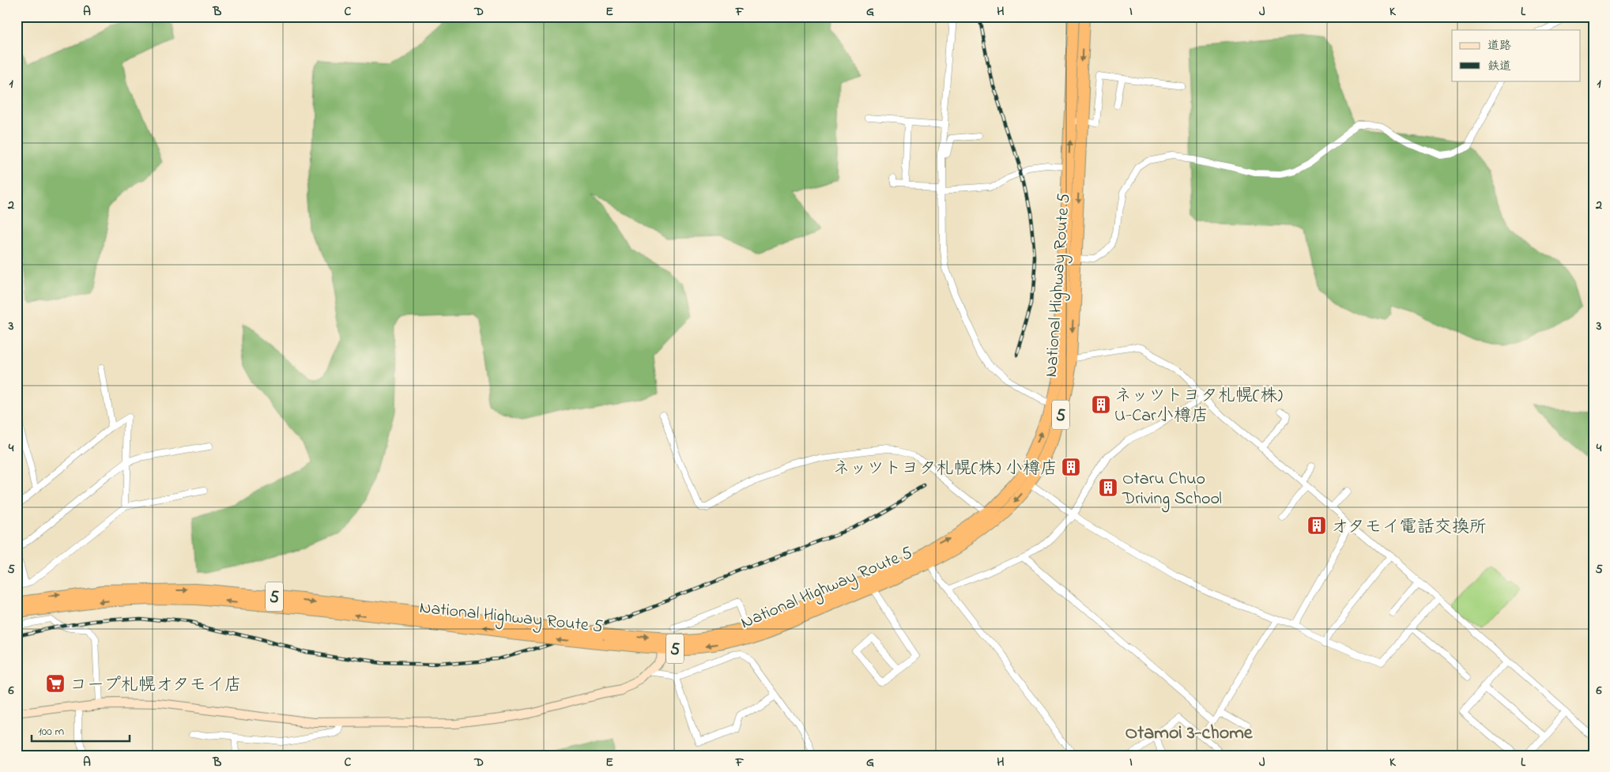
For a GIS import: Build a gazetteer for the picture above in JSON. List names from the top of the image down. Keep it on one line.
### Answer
{"streets":{"highway":["National Highway Route 5","5"]},"districts":["Otamoi 3-chome"],"places":{"building":["ネッツトヨタ札幌(株) U-Car小樽店","ネッツトヨタ札幌(株) 小樽店","Otaru Chuo Driving School","オタモイ電話交換所"],"supermarket":["コープ札幌オタモイ店"]},"legend":["道路","鉄道"],"scale_bar":"100 m","grid":{"columns":["A","B","C","D","E","F","G","H","I","J","K","L"],"rows":["1","2","3","4","5","6"]}}
